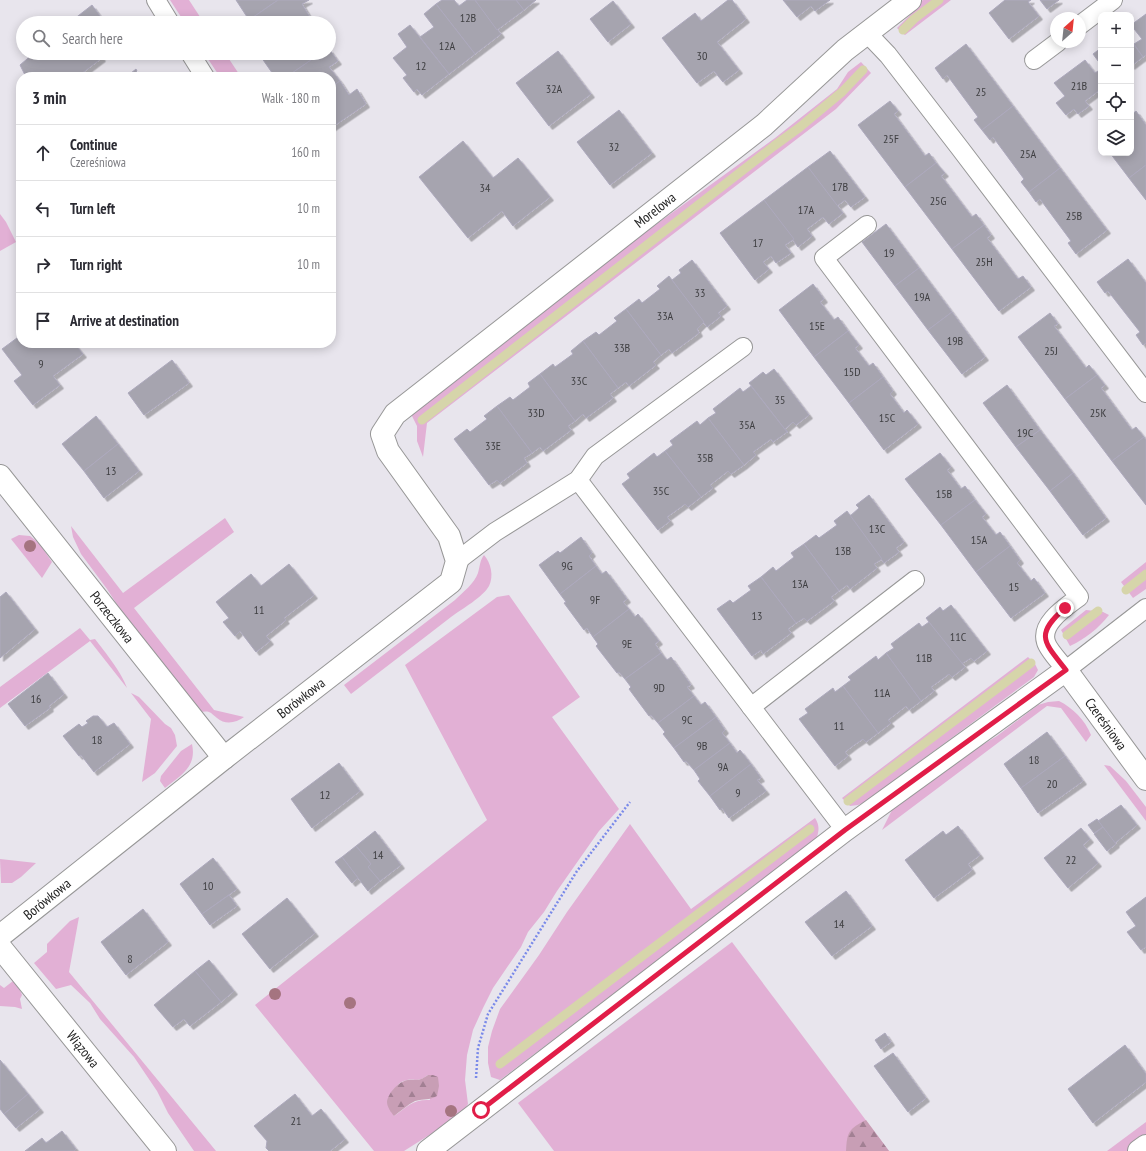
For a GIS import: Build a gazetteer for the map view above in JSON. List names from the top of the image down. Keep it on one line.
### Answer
{"streets":{"street":["Morelowa","Porzeczkowa","Borówkowa","Czereśniowa","Wiązowa"]},"crossings":[["Morelowa","Borówkowa"],["Porzeczkowa","Borówkowa"]],"house_numbers":["12B","12A","30","12","21B","32A","25","25F","32","25A","17B","34","25G","17A","25B","17","19","25H","33","19A","33A","15E","19B","33B","25J","9","15D","33C","35","33D","25K","15C","35A","19C","33E","35B","13","35C","15B","13C","15A","13B","9G","13A","15","9F","11","13","11C","9E","11B","9D","11A","16","9C","11","18","9B","18","9A","20","9","12","14","22","10","14","8","21"],"north":"top right","page":{"map_buttons":["+","−"],"search":"Search here","heading":["3 min","Walk · 180 m"],"list":[["Continue","Czereśniowa","160 m"],["Turn left","10 m"],["Turn right","10 m"],"Arrive at destination"]}}
